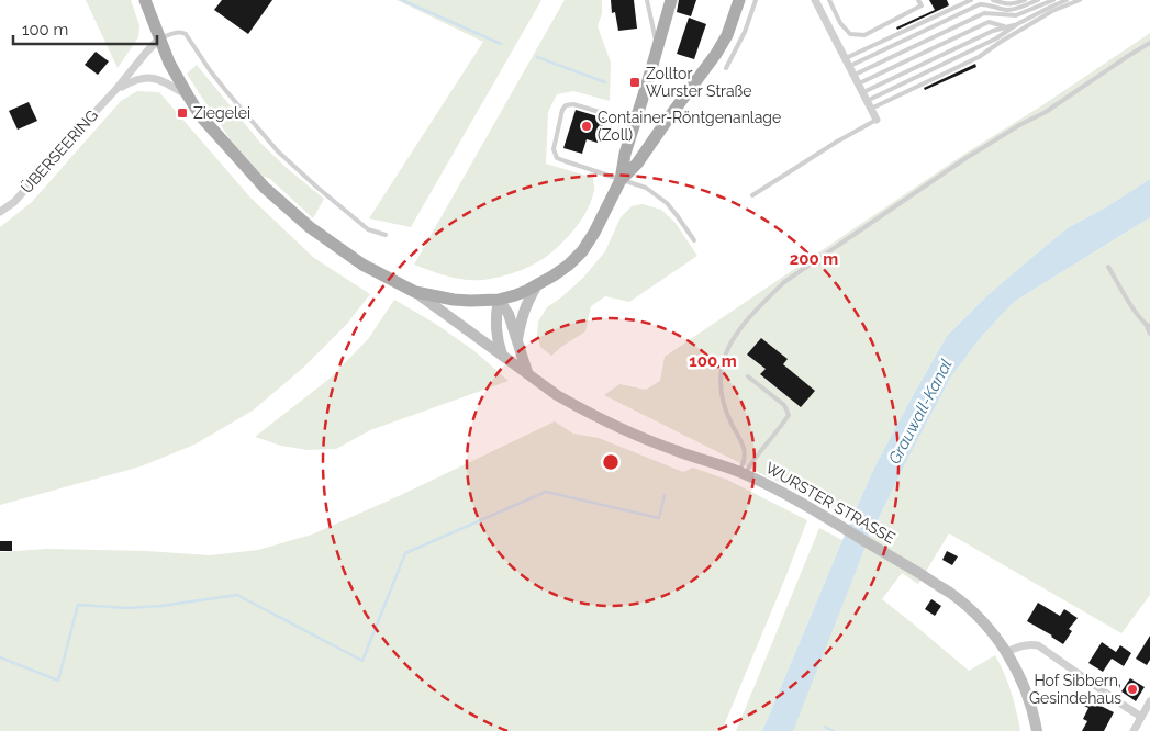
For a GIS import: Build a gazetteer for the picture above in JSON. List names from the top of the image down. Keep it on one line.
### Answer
{"streets":{"main road":["WURSTER STRASSE"],"street":["ÜBERSEERING"]},"crossings":[["ÜBERSEERING","WURSTER STRASSE"]],"water":["Grauwall-Kanal"],"places":{"transit":["Zolltor Wurster Straße","Ziegelei"],"other":["Container-Röntgenanlage (Zoll)","Hof Sibbern, Gesindehaus"]},"scale_bar":"100 m","rings":["200 m","100 m"]}
